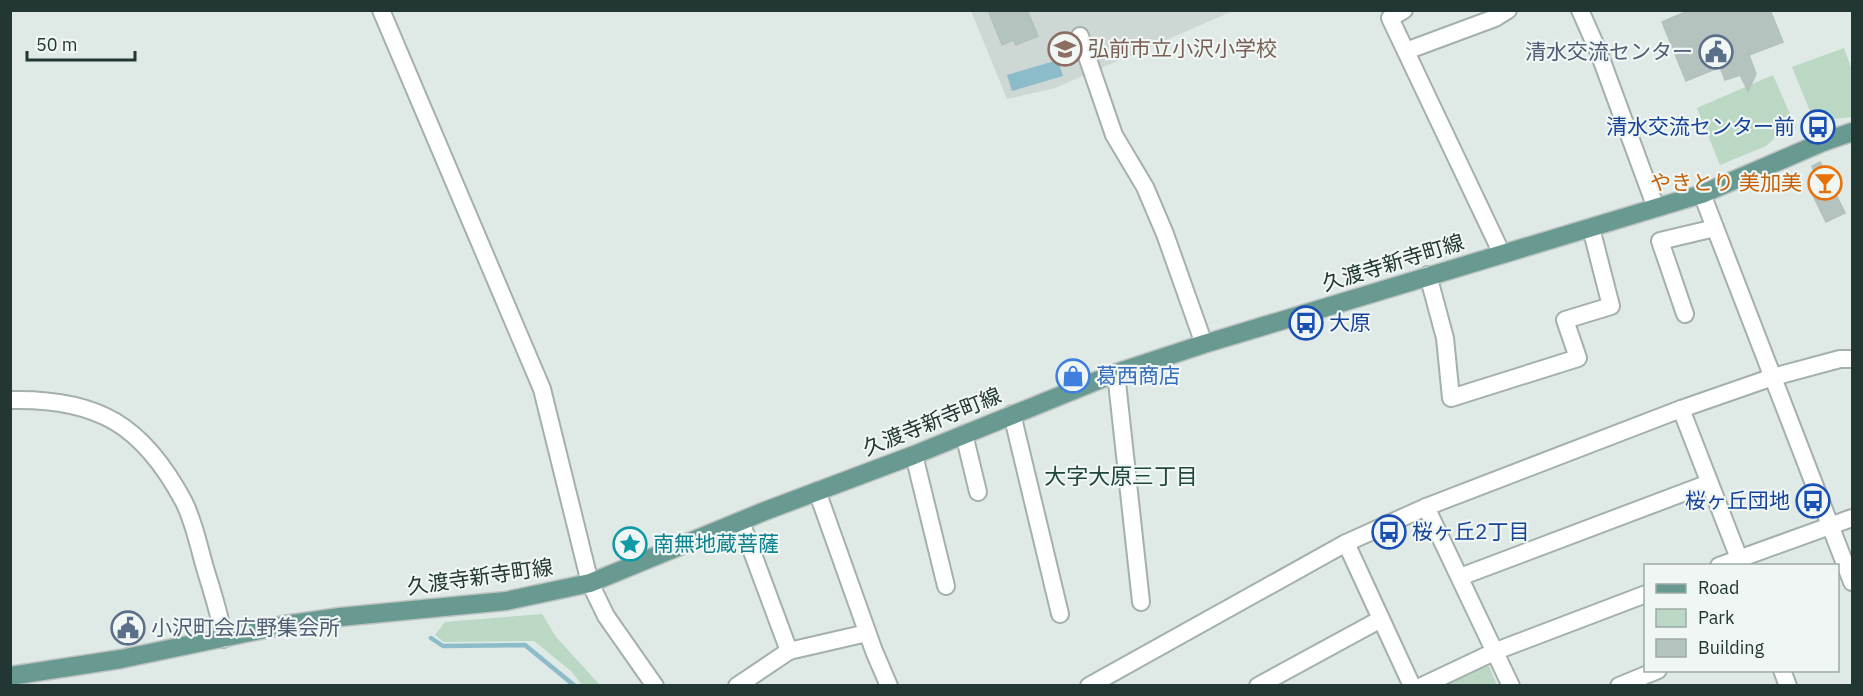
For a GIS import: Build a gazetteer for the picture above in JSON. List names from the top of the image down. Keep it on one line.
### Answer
{"streets":{"main road":["久渡寺新寺町線"]},"districts":["大字大原三丁目"],"places":{"school or university":["弘前市立小沢小学校"],"public building":["清水交流センター","小沢町会広野集会所"],"bus stop":["清水交流センター前","大原","桜ヶ丘団地","桜ヶ丘2丁目"],"bar":["やきとり 美加美"],"shop":["葛西商店"],"place":["南無地蔵菩薩"]},"legend":["Road","Park","Building"],"scale_bar":"50 m"}
